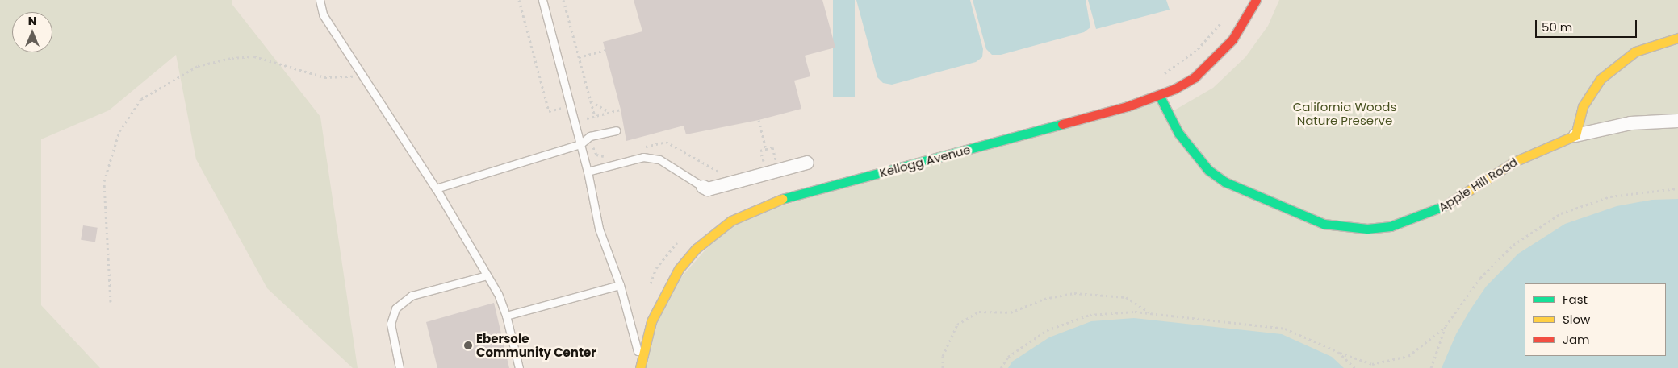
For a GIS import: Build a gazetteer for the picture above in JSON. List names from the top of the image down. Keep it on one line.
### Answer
{"streets":{"main road":["Kellogg Avenue","Apple Hill Road"]},"crossings":[["Kellogg Avenue","Apple Hill Road"]],"parks":["California Woods Nature Preserve"],"places":["Ebersole Community Center"],"legend":["Fast","Slow","Jam"],"scale_bar":"50 m","north":"top"}
